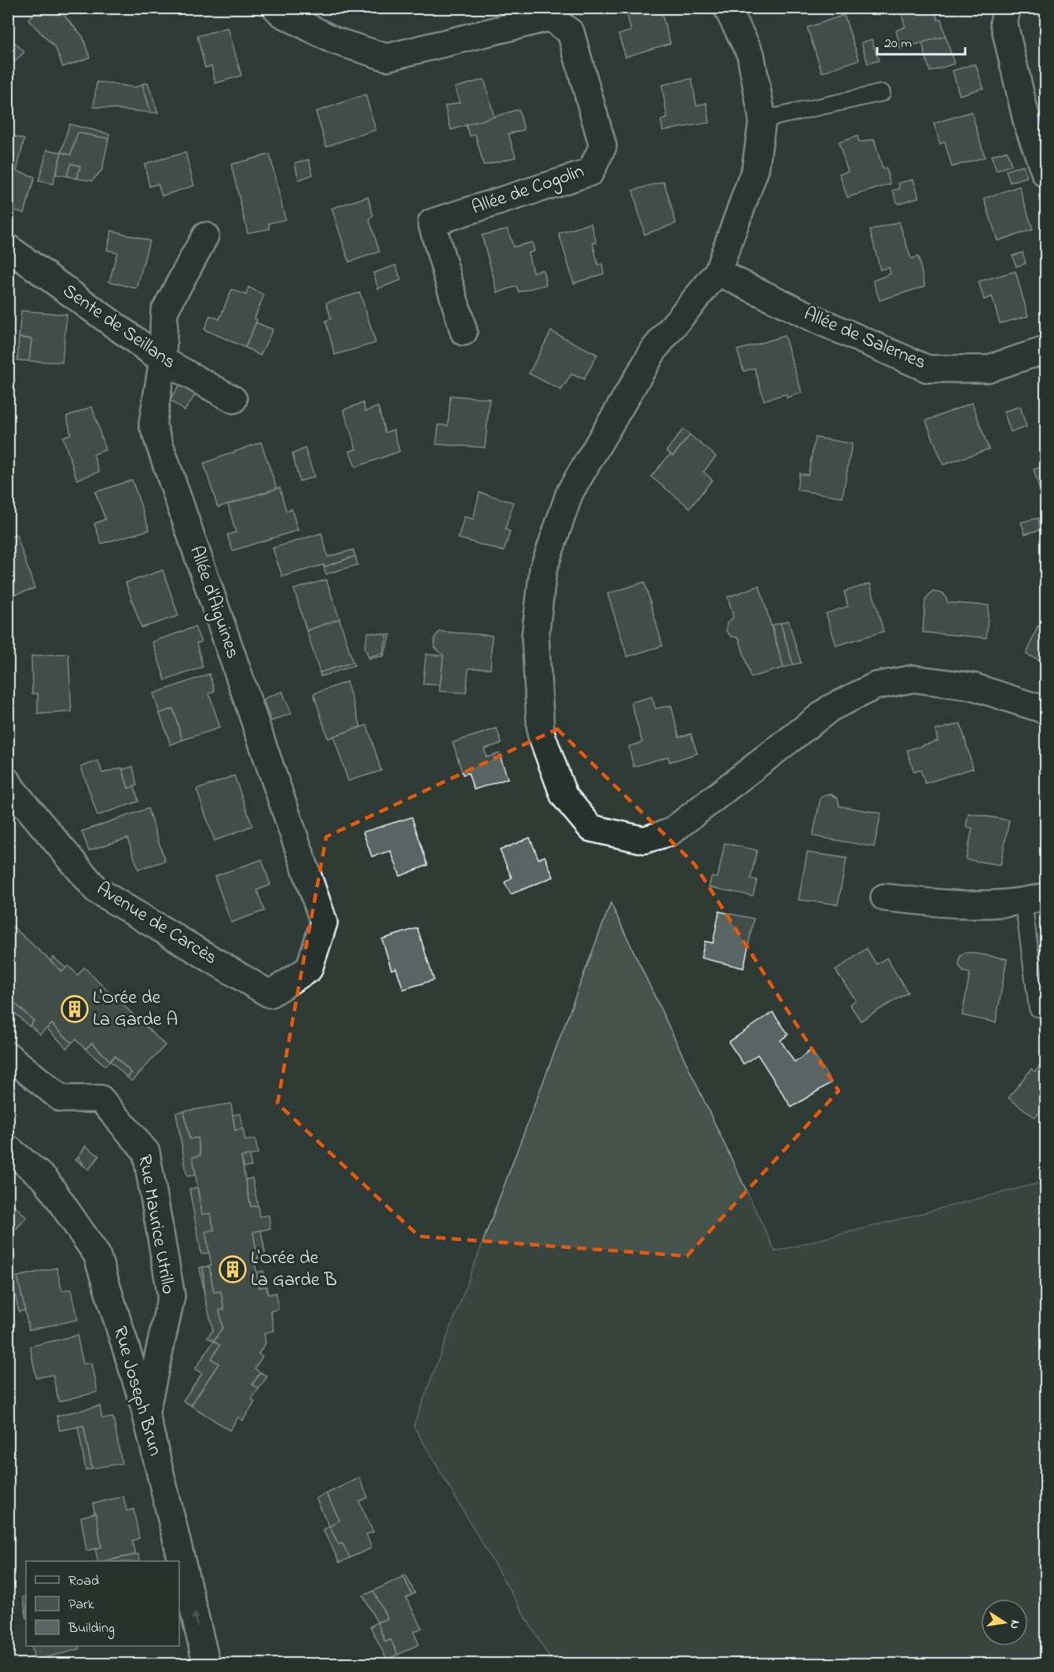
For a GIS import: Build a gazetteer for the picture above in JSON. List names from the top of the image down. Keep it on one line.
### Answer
{"streets":{"street":["Allée de Cogolin","Sente de Seillans","Allée de Salernes","Allée d'Aiguines","Avenue de Carcès","Rue Maurice Utrillo","Rue Joseph Brun"]},"crossings":[["Sente de Seillans","Allée d'Aiguines"],["Allée d'Aiguines","Avenue de Carcès"],["Rue Maurice Utrillo","Rue Joseph Brun"]],"one_way":["Rue Joseph Brun"],"places":{"building":["L'Orée de La Garde A","L'Orée de La Garde B"]},"legend":["Road","Park","Building"],"scale_bar":"20 m","north":"right"}
